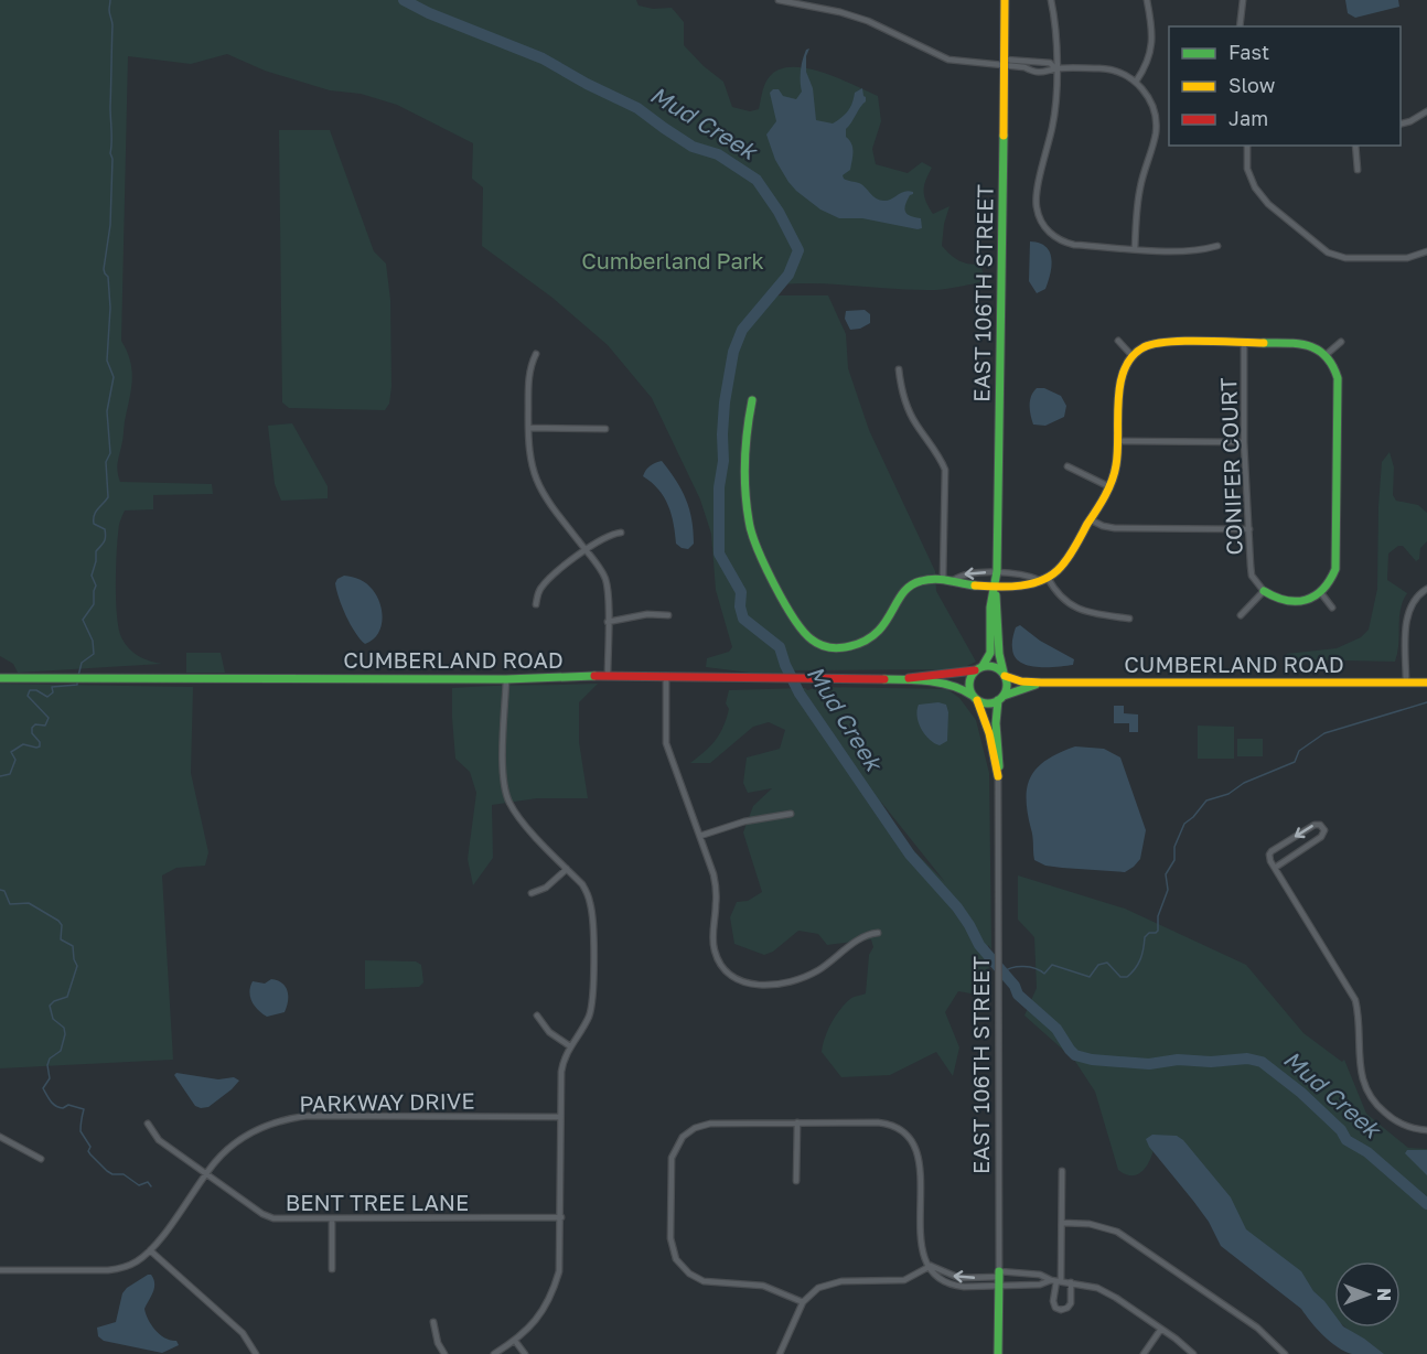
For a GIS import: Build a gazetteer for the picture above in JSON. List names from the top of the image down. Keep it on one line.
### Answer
{"streets":{"main road":["EAST 106TH STREET","CUMBERLAND ROAD"],"street":["CONIFER COURT","PARKWAY DRIVE","BENT TREE LANE"]},"crossings":[["EAST 106TH STREET","CUMBERLAND ROAD"],["PARKWAY DRIVE","BENT TREE LANE"]],"water":["Mud Creek"],"parks":["Cumberland Park"],"legend":["Fast","Slow","Jam"],"north":"right"}
